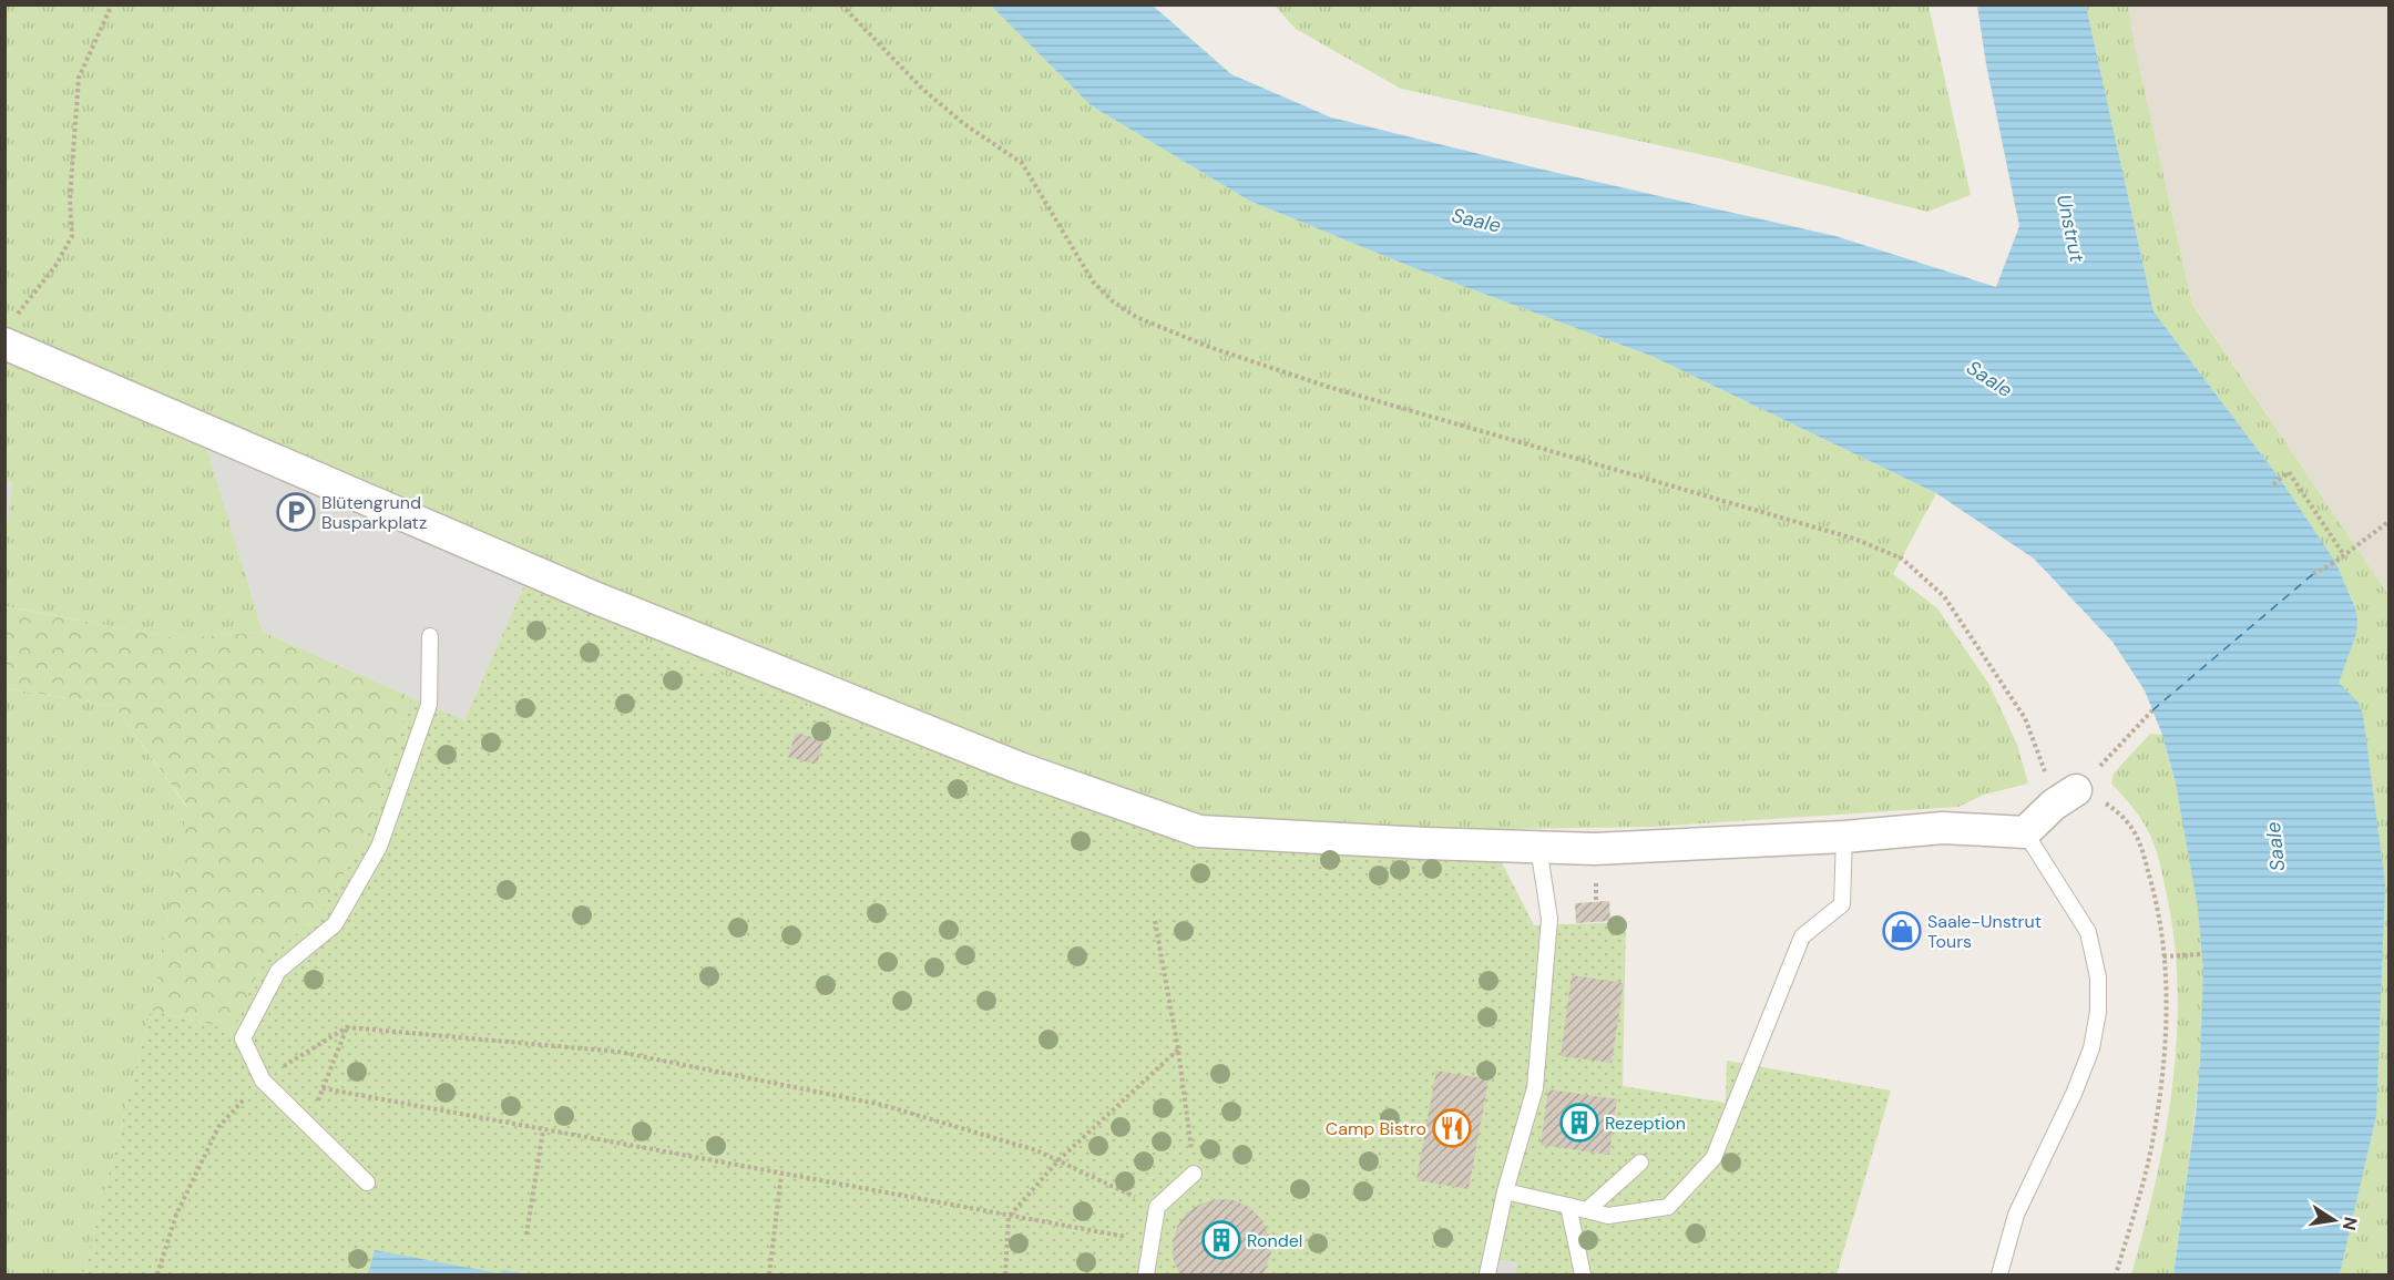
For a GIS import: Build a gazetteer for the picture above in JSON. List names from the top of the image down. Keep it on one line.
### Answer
{"water":["Saale","Unstrut"],"places":{"parking":["Blütengrund Busparkplatz"],"shop":["Saale-Unstrut Tours"],"building":["Rezeption","Rondel"],"restaurant":["Camp Bistro"]},"north":"right"}
